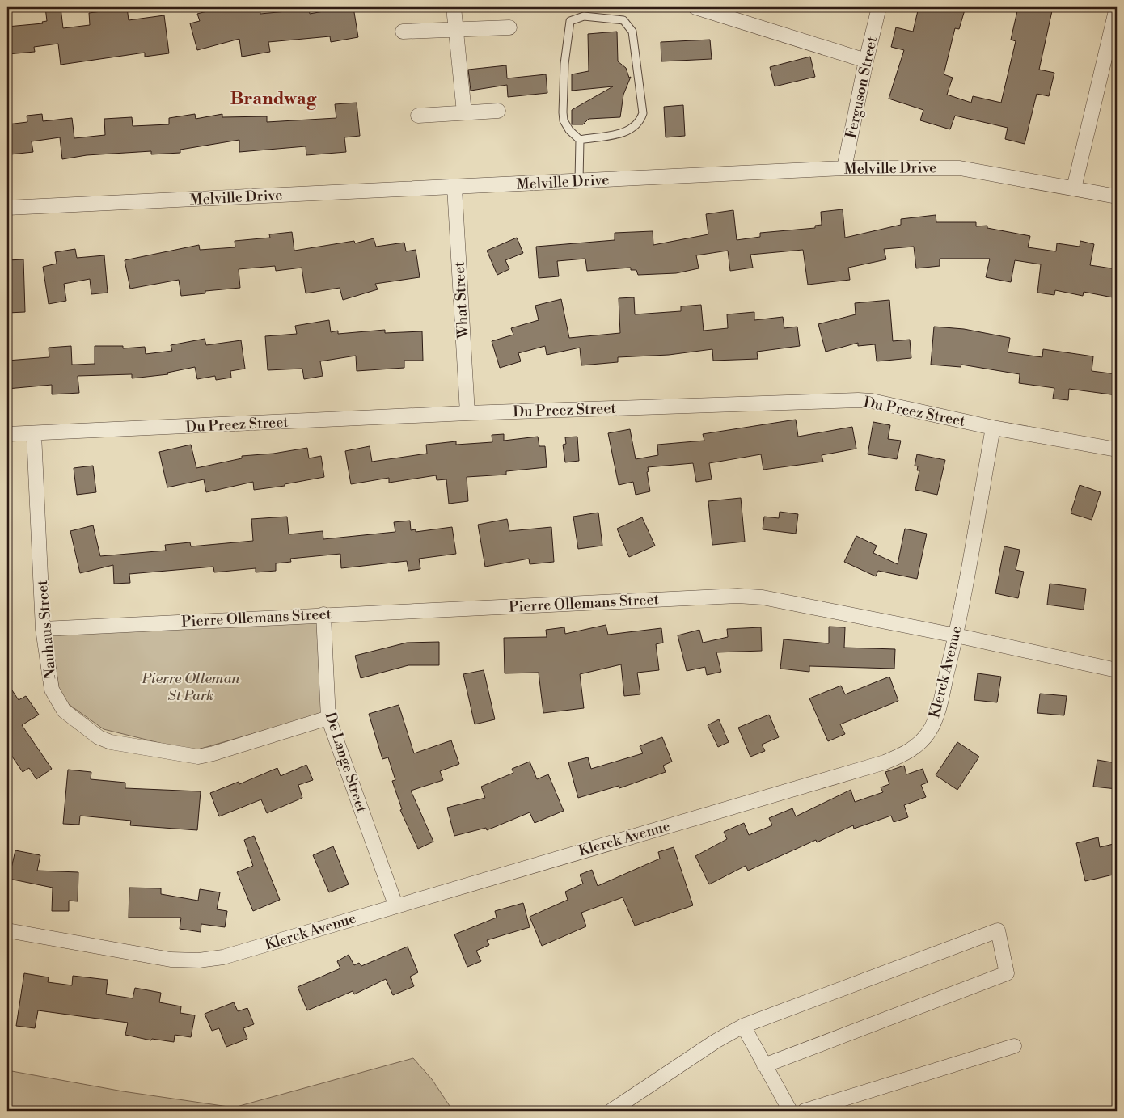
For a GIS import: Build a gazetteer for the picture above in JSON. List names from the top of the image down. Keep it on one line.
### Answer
{"streets":{"street":["Ferguson Street","Melville Drive","What Street","Du Preez Street","Pierre Ollemans Street","Nauhaus Street","Klerck Avenue","De Lange Street"]},"crossings":[["Ferguson Street","Melville Drive"],["Melville Drive","What Street"],["What Street","Du Preez Street"],["Du Preez Street","Nauhaus Street"],["Du Preez Street","Klerck Avenue"],["Pierre Ollemans Street","Nauhaus Street"],["Pierre Ollemans Street","Klerck Avenue"],["Pierre Ollemans Street","De Lange Street"],["Nauhaus Street","De Lange Street"],["Klerck Avenue","De Lange Street"]],"districts":["Brandwag"],"parks":["Pierre Olleman St Park"]}
